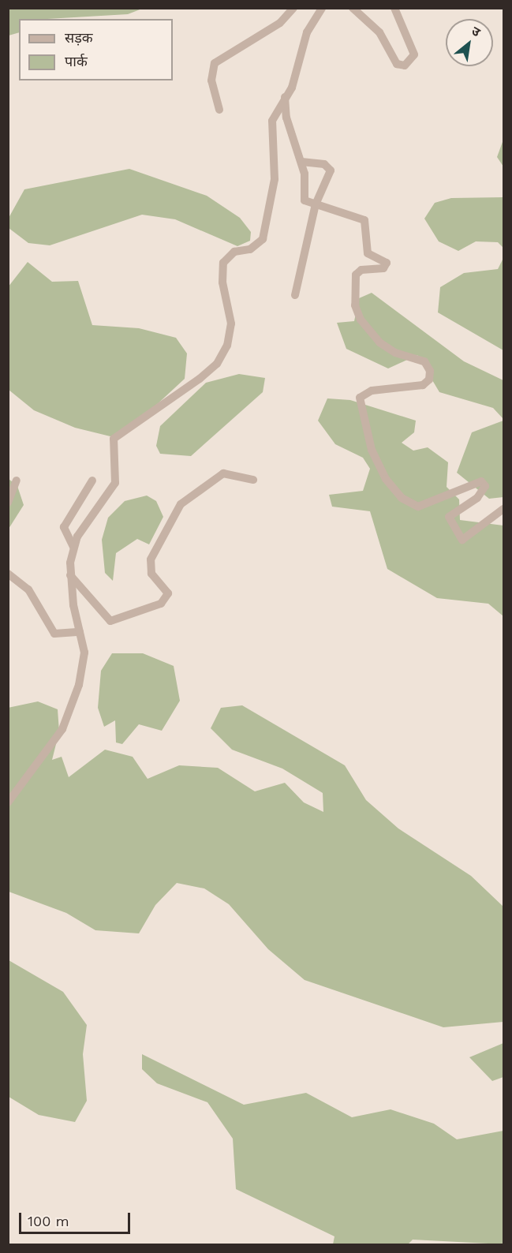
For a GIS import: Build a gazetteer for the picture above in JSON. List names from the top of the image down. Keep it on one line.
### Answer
{"legend":["सड़क","पार्क"],"scale_bar":"100 m","north":"top right"}
